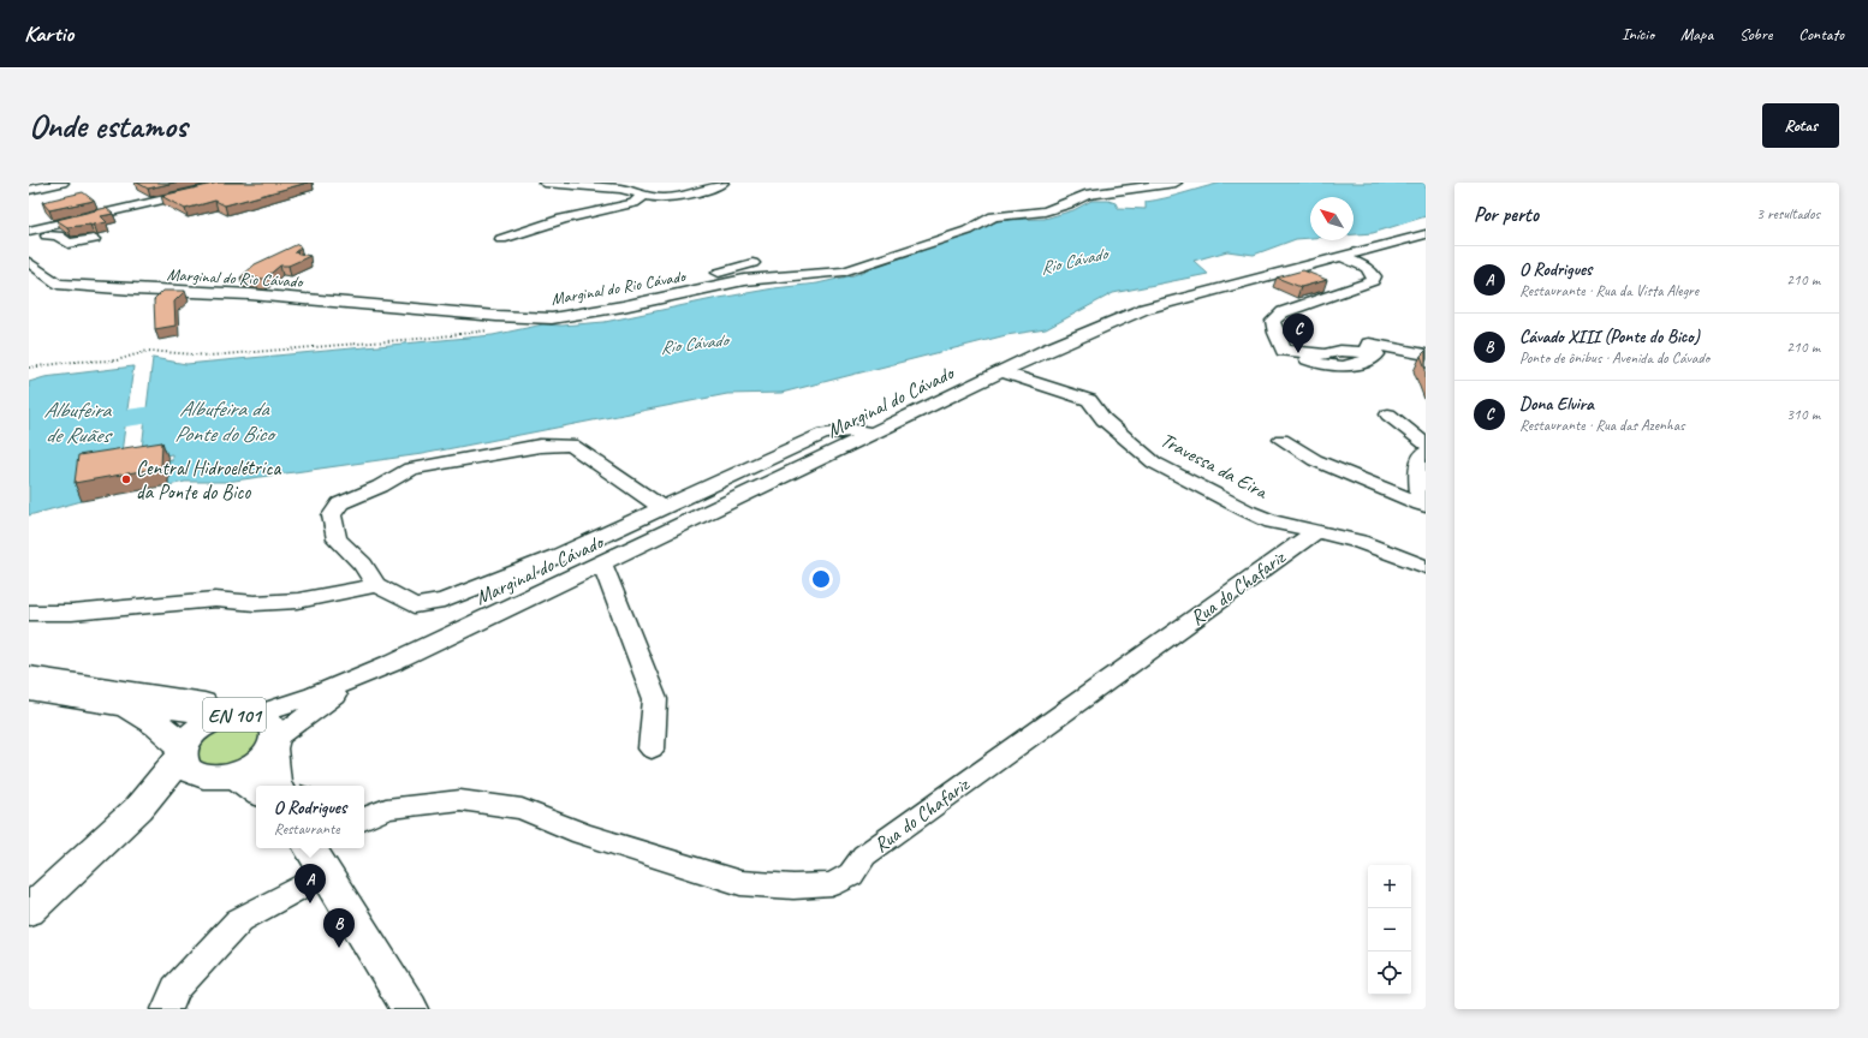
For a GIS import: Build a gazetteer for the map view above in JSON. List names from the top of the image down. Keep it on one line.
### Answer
{"streets":{"main road":["EN 101"],"street":["Marginal do Rio Cávado","Marginal do Cávado","Travessa da Eira","Rua do Chafariz"]},"crossings":[["Marginal do Cávado","Travessa da Eira"],["Travessa da Eira","Rua do Chafariz"]],"water":["Rio Cávado","Albufeira da Ponte do Bico","Albufeira de Ruães"],"places":["Central Hidroelétrica da Ponte do Bico"],"north":"top left","page":{"header":"Kartio","nav":["Início","Mapa","Sobre","Contato"],"buttons":"Rotas","title":"Onde estamos","heading":["Por perto","3 resultados"],"list":[{"mark":"A","name":"O Rodrigues","note":"Restaurante · Rua da Vista Alegre","value":"210 m"},{"mark":"B","name":"Cávado XIII (Ponte do Bico)","note":"Ponto de ônibus · Avenida do Cávado","value":"210 m"},{"mark":"C","name":"Dona Elvira","note":"Restaurante · Rua das Azenhas","value":"310 m"}],"pins":["C","A","B"],"popup":["O Rodrigues","Restaurante"],"map_buttons":["+","−"]}}
